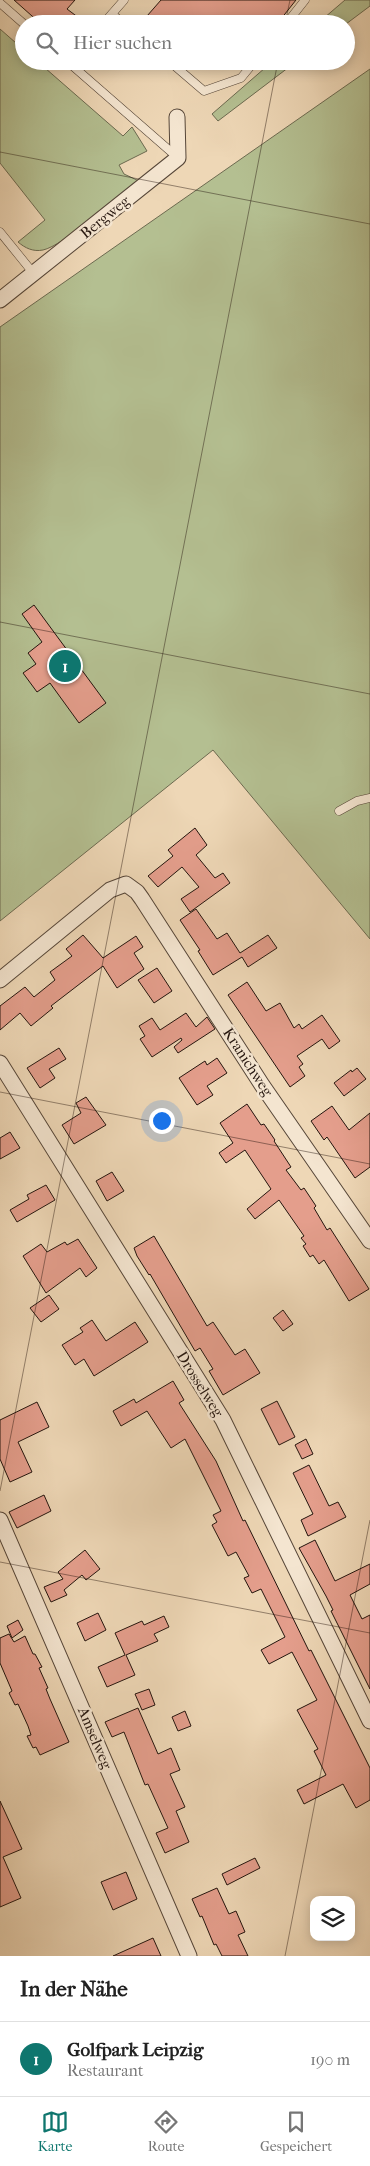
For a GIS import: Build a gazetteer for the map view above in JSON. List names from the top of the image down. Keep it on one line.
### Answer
{"streets":{"street":["Bergweg","Kranichweg","Drosselweg","Amselweg"]},"page":{"search":"Hier suchen","pins":"1","heading":"In der Nähe","list":[{"mark":"1","name":"Golfpark Leipzig","note":"Restaurant","value":"190 m"}],"nav":["Karte","Route","Gespeichert"]}}
